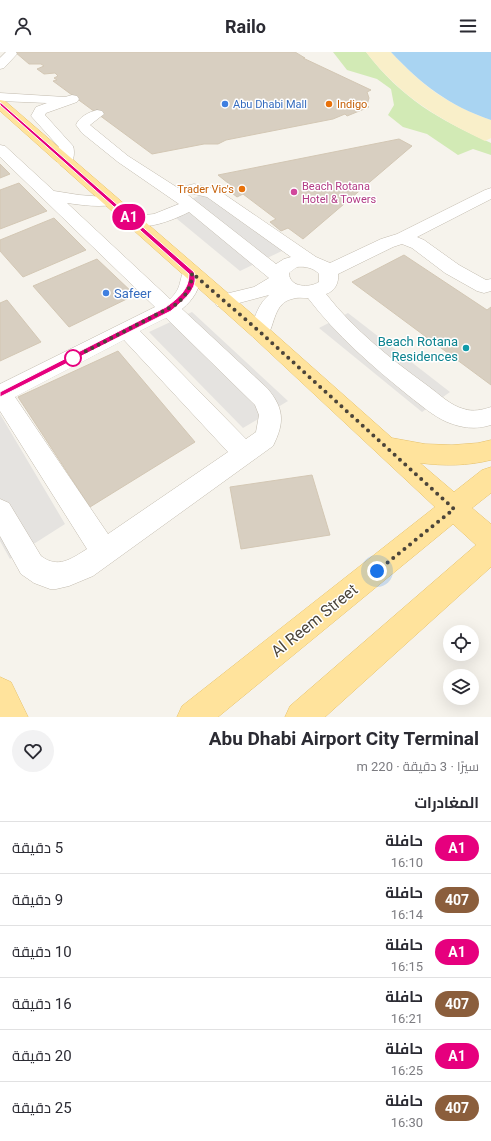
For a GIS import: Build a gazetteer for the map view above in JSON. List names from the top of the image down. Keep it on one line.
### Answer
{"streets":{"main road":["Al Reem Street"]},"places":["Abu Dhabi Mall","Indigo","Trader Vic's","Beach Rotana Hotel & Towers","Safeer","Beach Rotana Residences"],"lines":["bus line A1"],"page":{"header":"Railo","on_map":"A1","heading":[["Abu Dhabi Airport City Terminal","سيرًا · 3 دقيقة · 220 m"],"المغادرات"],"list":[{"mark":"A1","name":"حافلة","note":"16:10","value":"5 دقيقة"},{"mark":"407","name":"حافلة","note":"16:14","value":"9 دقيقة"},{"mark":"A1","name":"حافلة","note":"16:15","value":"10 دقيقة"},{"mark":"407","name":"حافلة","note":"16:21","value":"16 دقيقة"},{"mark":"A1","name":"حافلة","note":"16:25","value":"20 دقيقة"},{"mark":"407","name":"حافلة","note":"16:30","value":"25 دقيقة"}]}}
